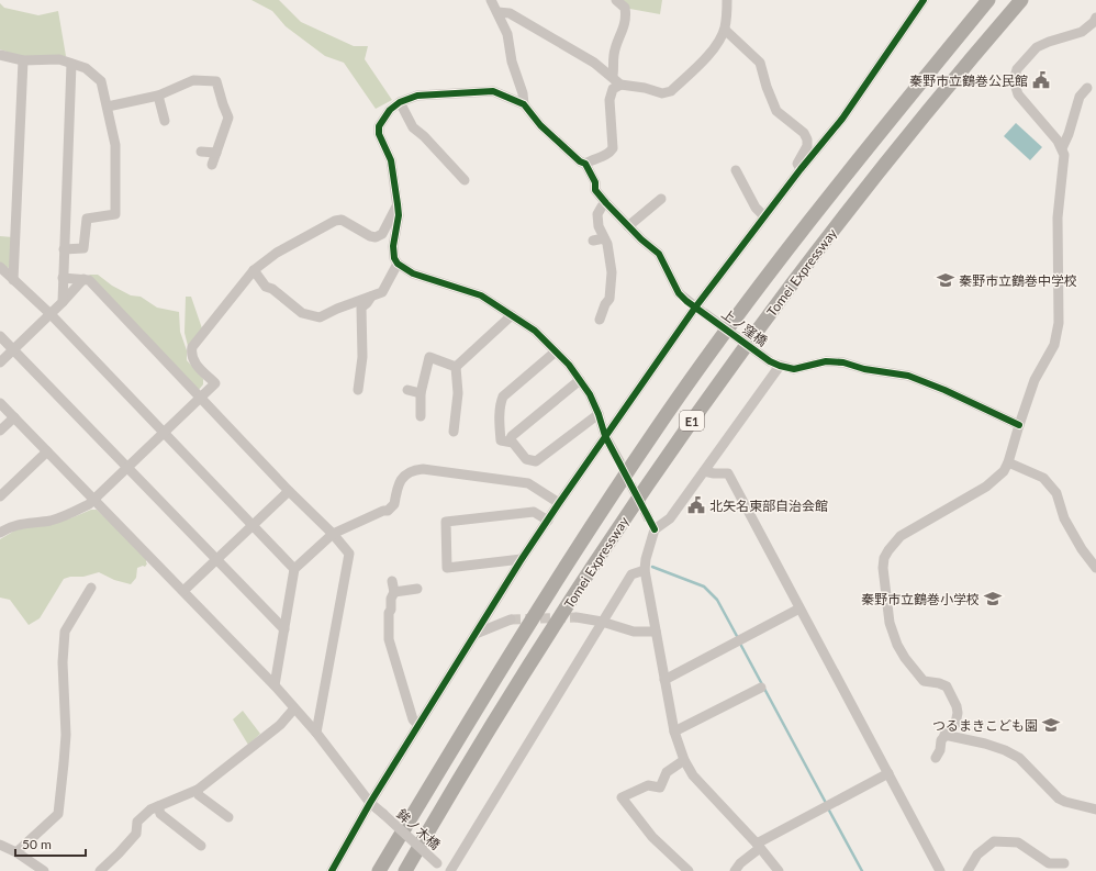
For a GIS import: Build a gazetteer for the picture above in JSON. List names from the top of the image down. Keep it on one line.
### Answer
{"streets":{"highway":["Tomei Expressway","E1"],"street":["上ノ窪橋","鉾ノ木橋"]},"places":{"public building":["秦野市立鶴巻公民館","北矢名東部自治会館"],"school or university":["秦野市立鶴巻中学校","秦野市立鶴巻小学校","つるまきこども園"]},"scale_bar":"50 m"}
